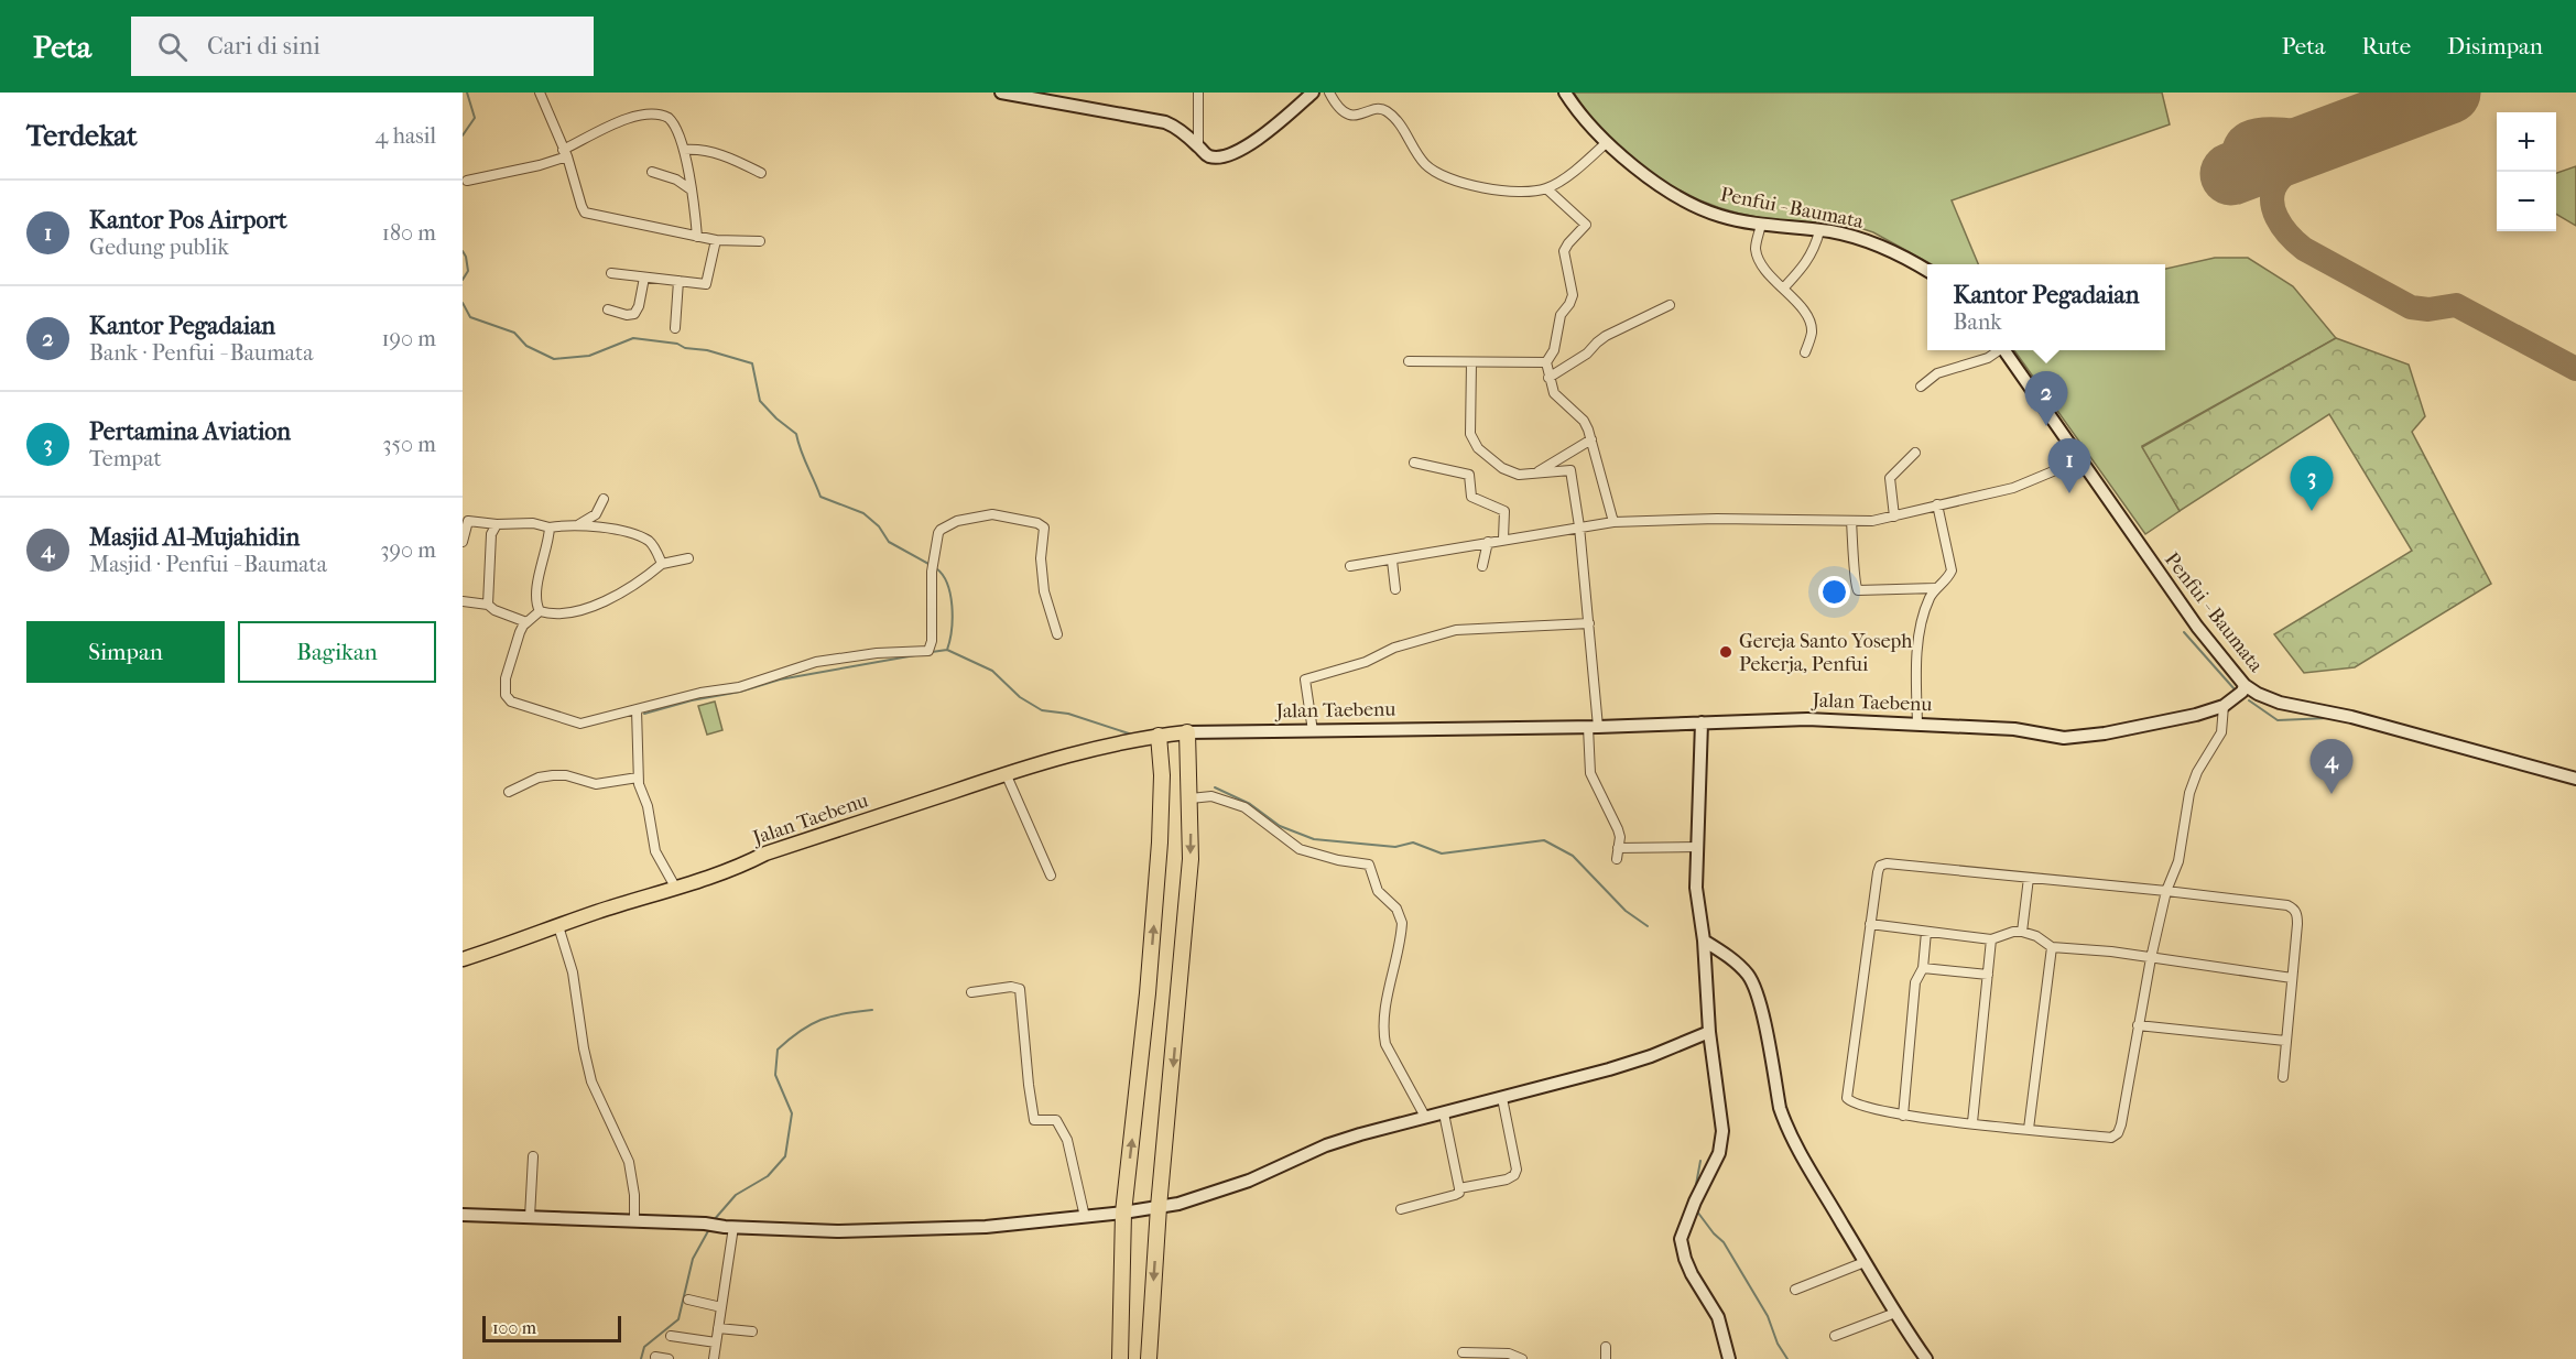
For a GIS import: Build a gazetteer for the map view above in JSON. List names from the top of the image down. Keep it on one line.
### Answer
{"streets":{"main road":["Jalan Taebenu"],"street":["Penfui - Baumata"]},"crossings":[["Penfui - Baumata","Jalan Taebenu"]],"places":["Gereja Santo Yoseph Pekerja, Penfui"],"scale_bar":"100 m","page":{"header":"Peta","search":"Cari di sini","nav":["Peta","Rute","Disimpan"],"heading":["Terdekat","4 hasil"],"map_buttons":["+","−"],"list":[{"mark":"1","name":"Kantor Pos Airport","note":"Gedung publik","value":"180 m"},{"mark":"2","name":"Kantor Pegadaian","note":"Bank · Penfui - Baumata","value":"190 m"},{"mark":"3","name":"Pertamina Aviation","note":"Tempat","value":"350 m"},{"mark":"4","name":"Masjid Al-Mujahidin","note":"Masjid · Penfui - Baumata","value":"390 m"}],"popup":["Kantor Pegadaian","Bank"],"pins":["2","1","3","4"],"buttons":["Simpan","Bagikan"],"scale":"100 m"}}
